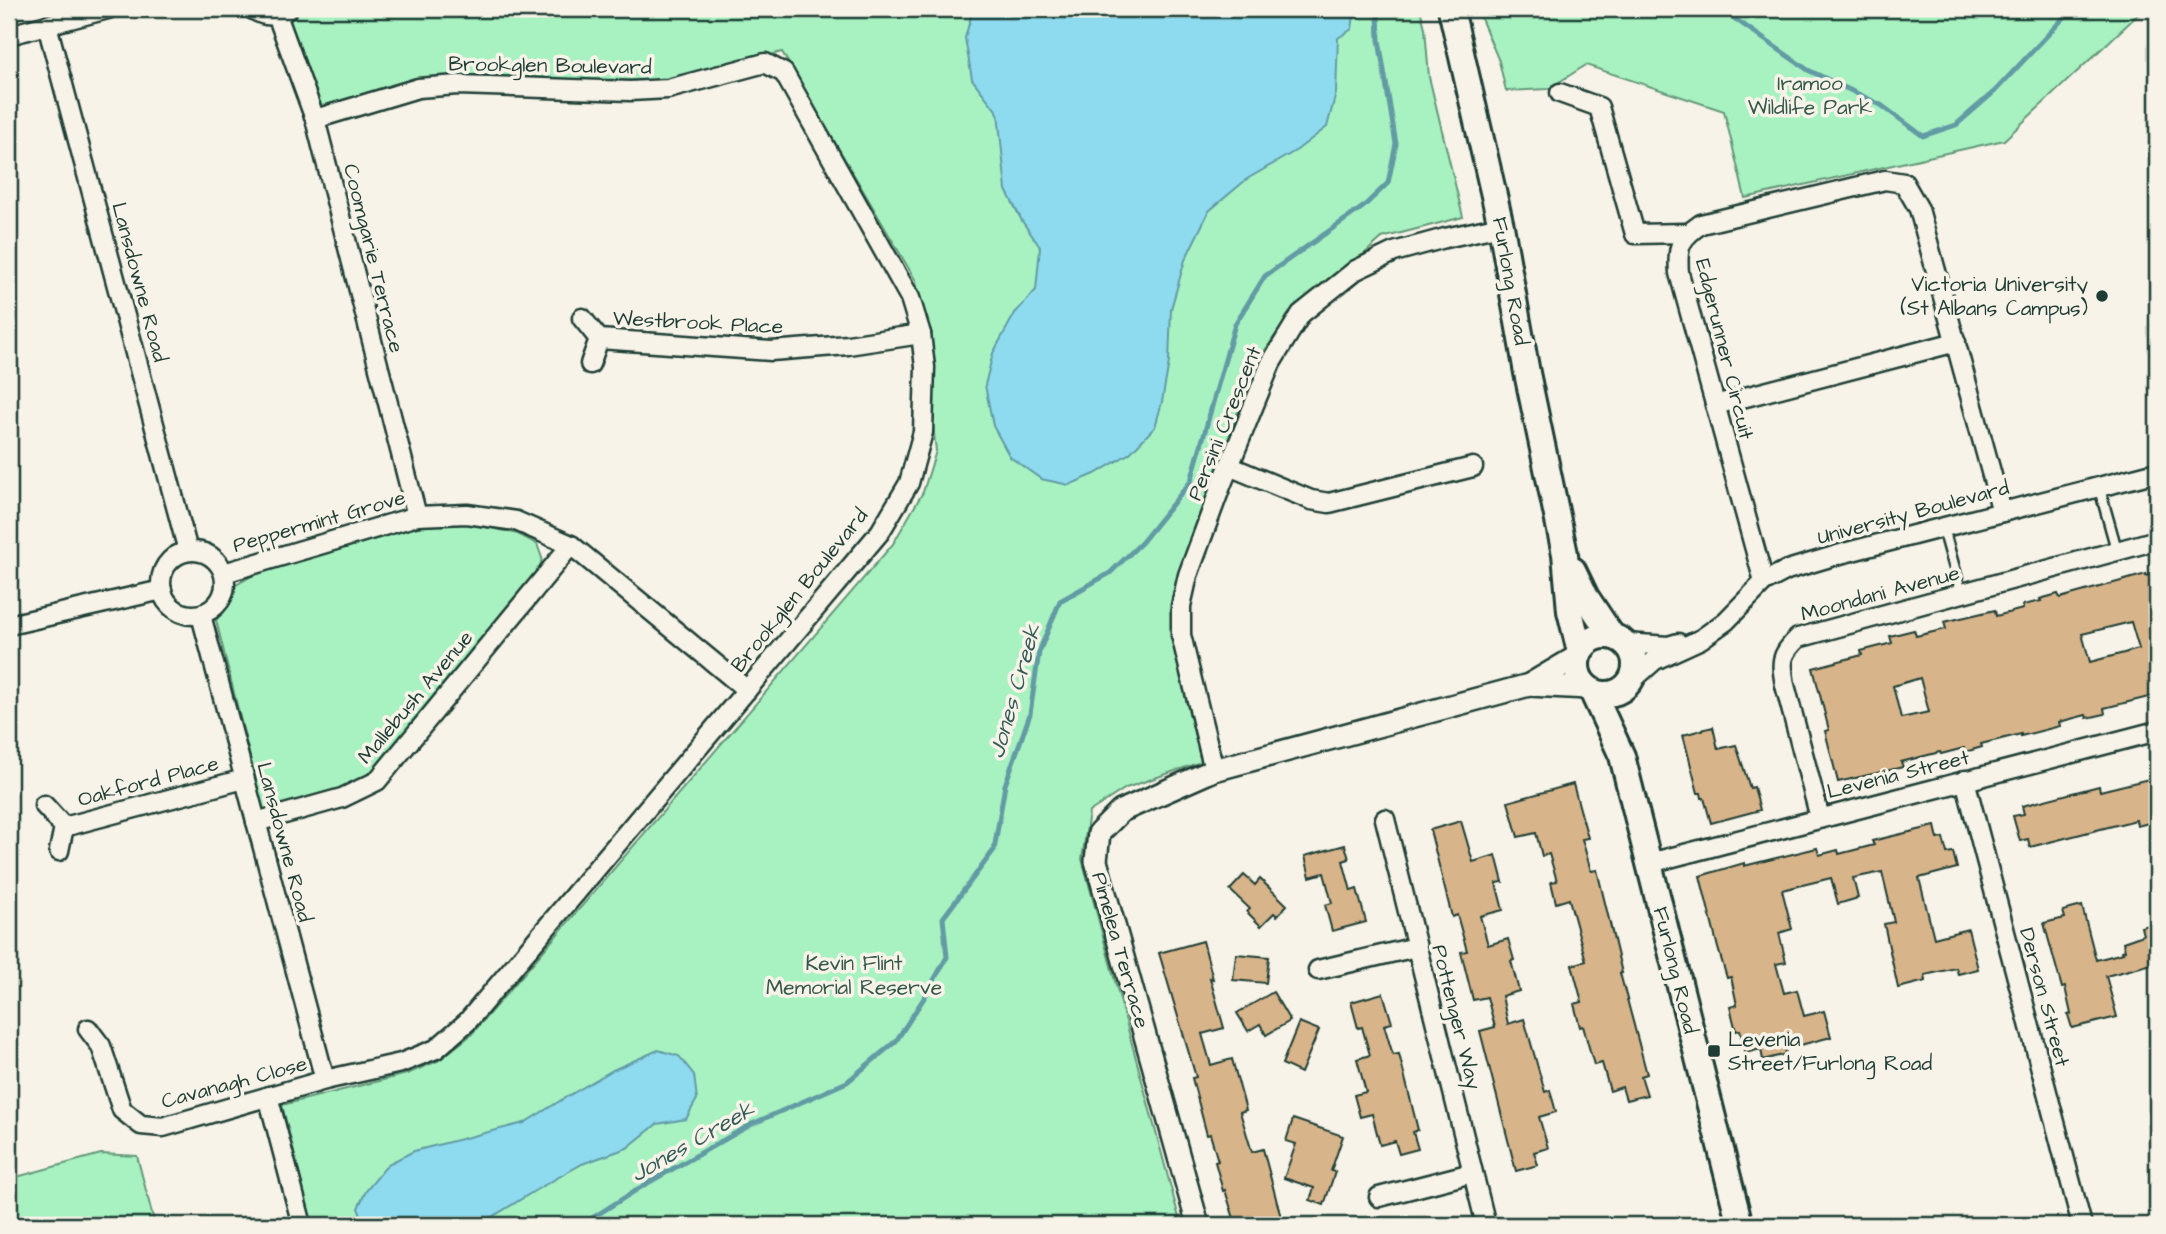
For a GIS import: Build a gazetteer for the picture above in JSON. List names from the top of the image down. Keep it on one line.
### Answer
{"streets":{"main road":["Furlong Road"],"street":["Brookglen Boulevard","Coomgarie Terrace","Lansdowne Road","Westbrook Place","Edgerunner Circuit","Persini Crescent","University Boulevard","Peppermint Grove","Moondani Avenue","Mallebush Avenue","Levenia Street","Oakford Place","Pimelea Terrace","Derson Street","Pottenger Way","Cavanagh Close"]},"crossings":[["Brookglen Boulevard","Coomgarie Terrace"],["Brookglen Boulevard","Lansdowne Road"],["Brookglen Boulevard","Westbrook Place"],["Brookglen Boulevard","Peppermint Grove"],["Brookglen Boulevard","Cavanagh Close"],["Coomgarie Terrace","Peppermint Grove"],["Furlong Road","Persini Crescent"],["Furlong Road","University Boulevard"],["Furlong Road","Levenia Street"],["Furlong Road","Pimelea Terrace"],["Lansdowne Road","Peppermint Grove"],["Lansdowne Road","Mallebush Avenue"],["Lansdowne Road","Oakford Place"],["Lansdowne Road","Cavanagh Close"],["Edgerunner Circuit","University Boulevard"],["Persini Crescent","Pimelea Terrace"],["University Boulevard","Pimelea Terrace"],["Peppermint Grove","Mallebush Avenue"],["Moondani Avenue","Levenia Street"],["Levenia Street","Derson Street"]],"water":["Jones Creek"],"parks":["Iramoo Wildlife Park","Kevin Flint Memorial Reserve"],"places":{"other":["Victoria University (St Albans Campus)"],"transit":["Levenia Street/Furlong Road"]}}
